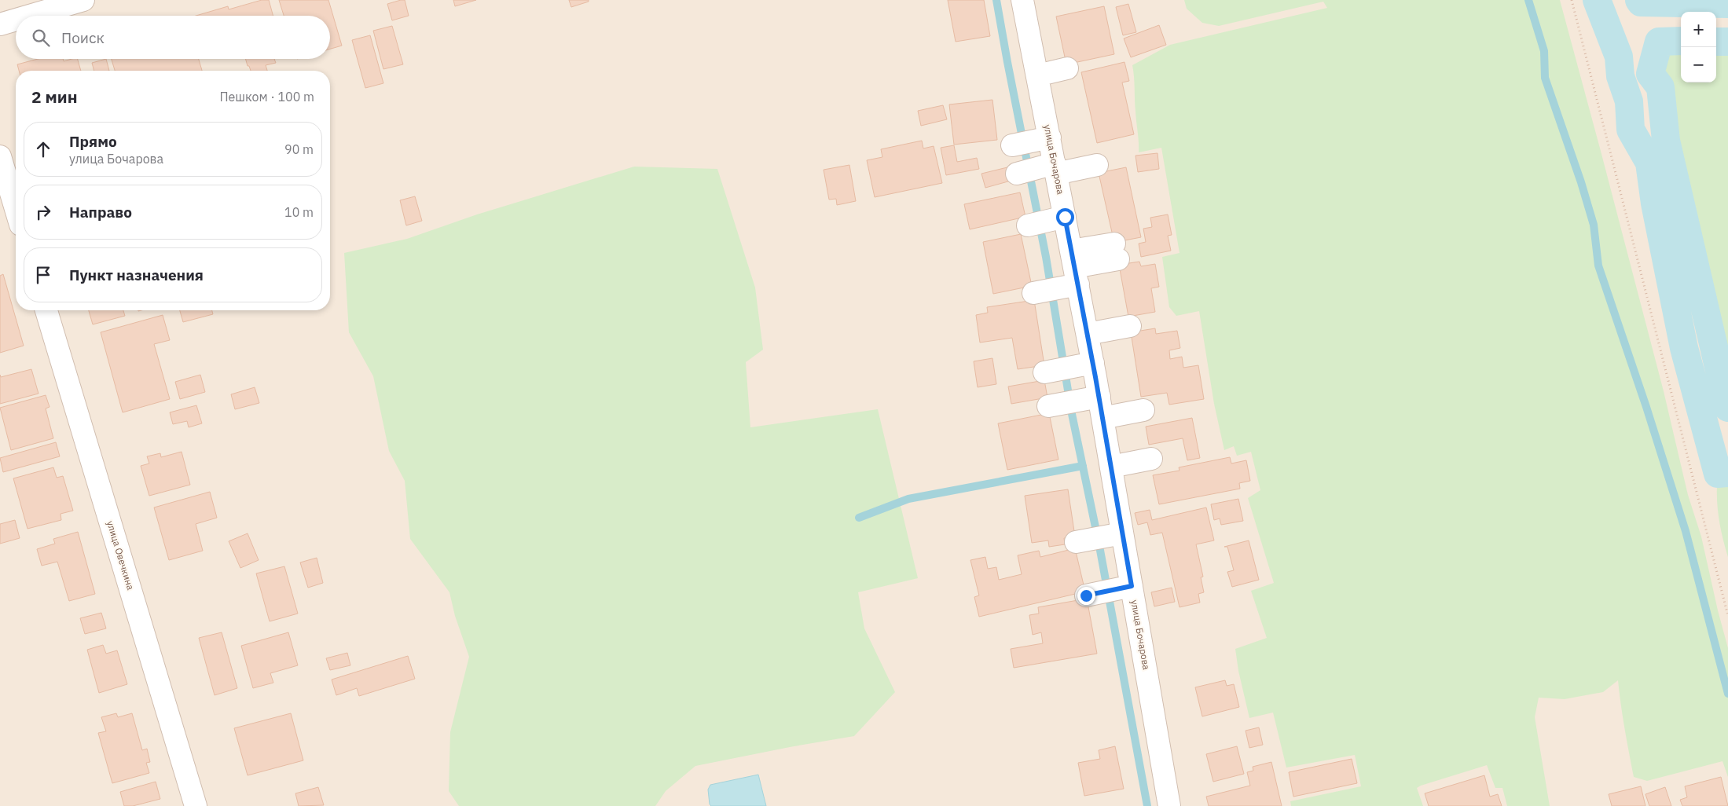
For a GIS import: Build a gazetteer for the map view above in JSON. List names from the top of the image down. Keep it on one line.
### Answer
{"streets":{"street":["улица Бочарова","улица Овечкина"]},"page":{"map_buttons":["+","−"],"search":"Поиск","heading":["2 мин","Пешком · 100 m"],"list":[["Прямо","улица Бочарова","90 m"],["Направо","10 m"],"Пункт назначения"]}}
